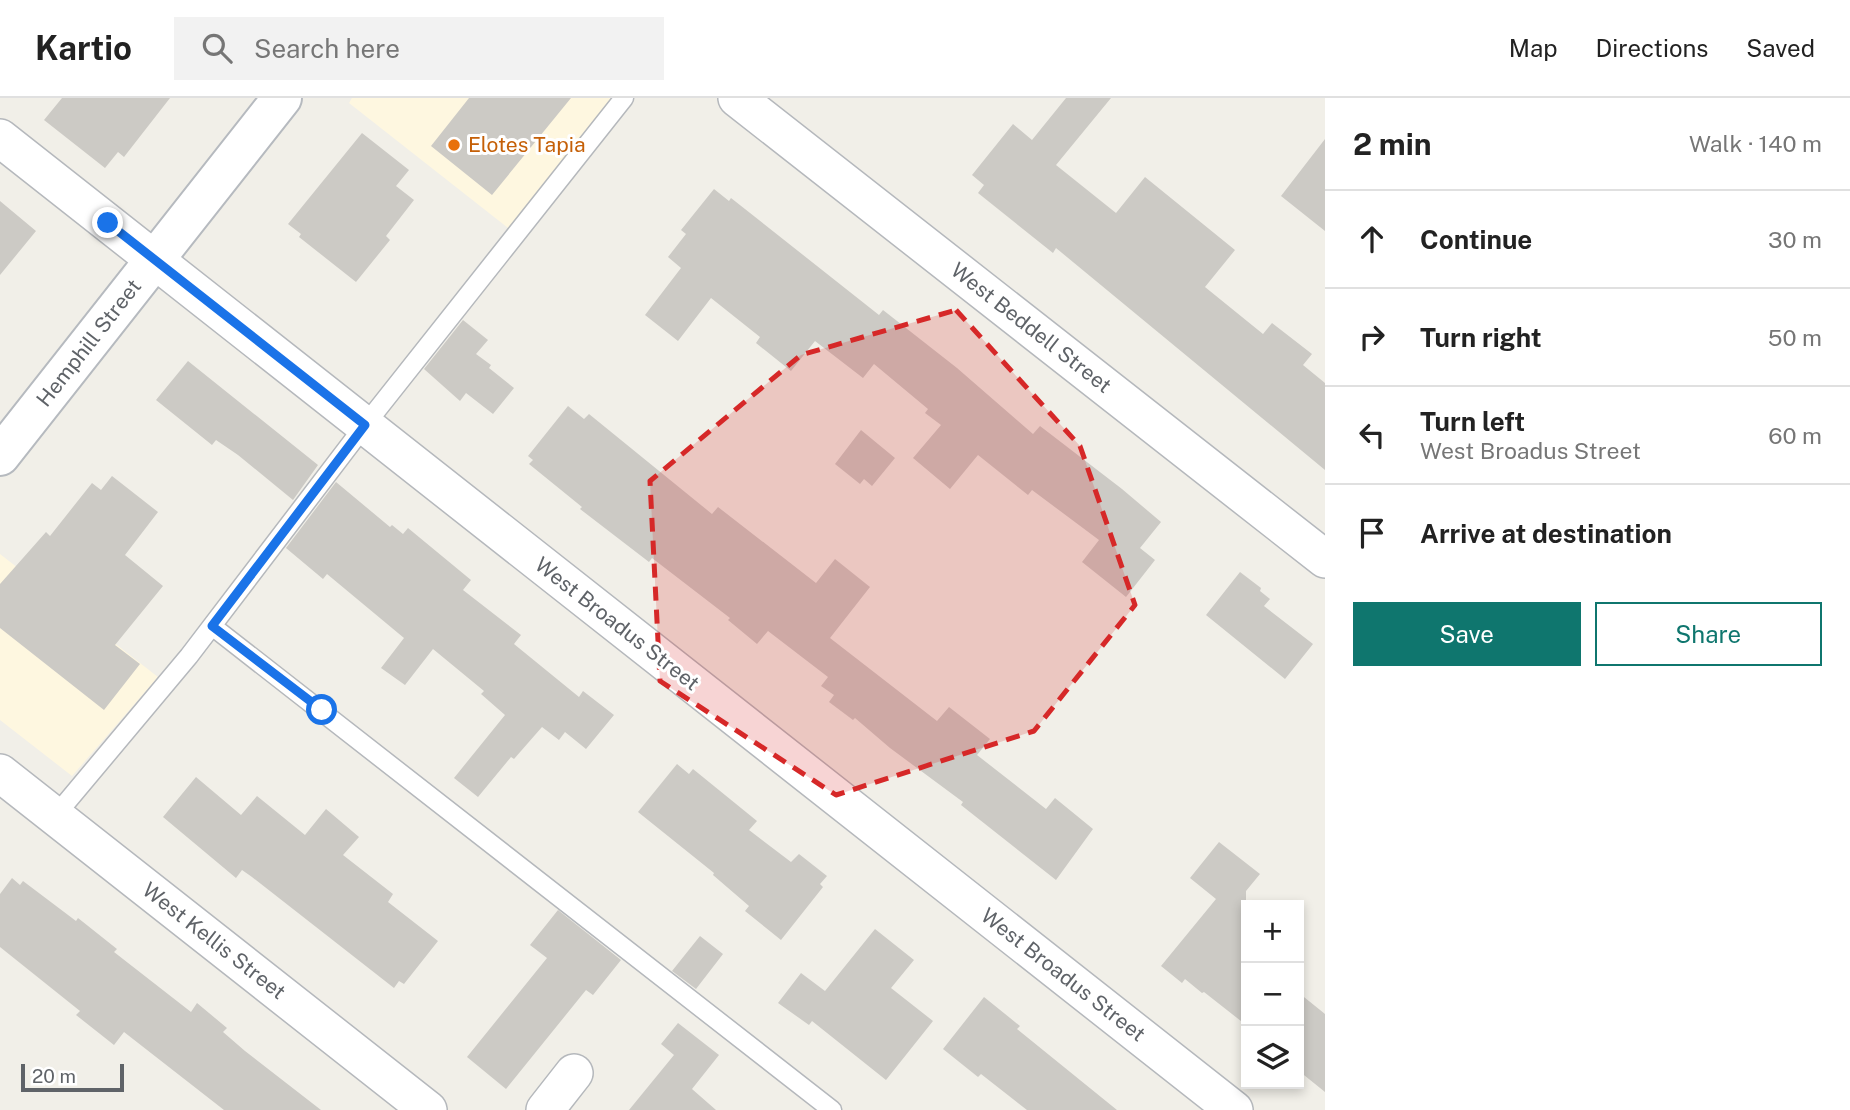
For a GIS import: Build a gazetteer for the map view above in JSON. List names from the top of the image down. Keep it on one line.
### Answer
{"streets":{"main road":["Hemphill Street"],"street":["West Beddell Street","West Broadus Street","West Kellis Street"]},"crossings":[["Hemphill Street","West Broadus Street"]],"places":["Elotes Tapia"],"scale_bar":"20 m","page":{"header":"Kartio","search":"Search here","nav":["Map","Directions","Saved"],"heading":["2 min","Walk · 140 m"],"list":[["Continue","30 m"],["Turn right","50 m"],["Turn left","West Broadus Street","60 m"],"Arrive at destination"],"buttons":["Save","Share"],"map_buttons":["+","−"],"scale":"20 m"}}
